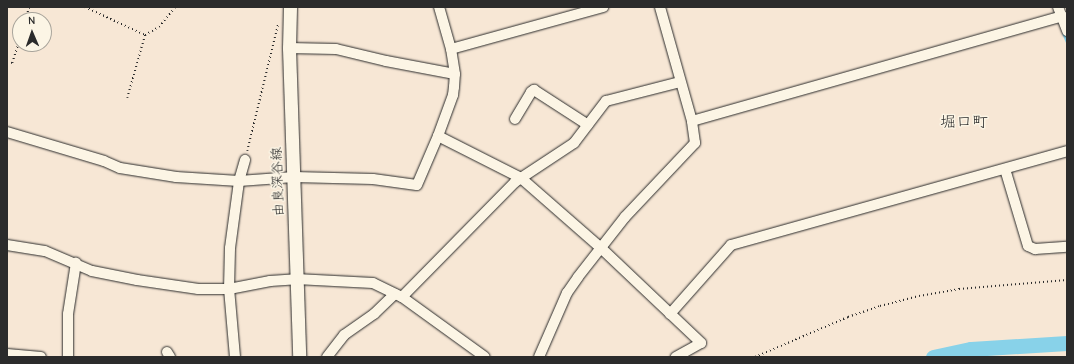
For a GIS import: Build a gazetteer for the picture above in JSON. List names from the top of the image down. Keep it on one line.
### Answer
{"streets":{"main road":["由良深谷線"]},"districts":["堀口町"],"north":"top"}
